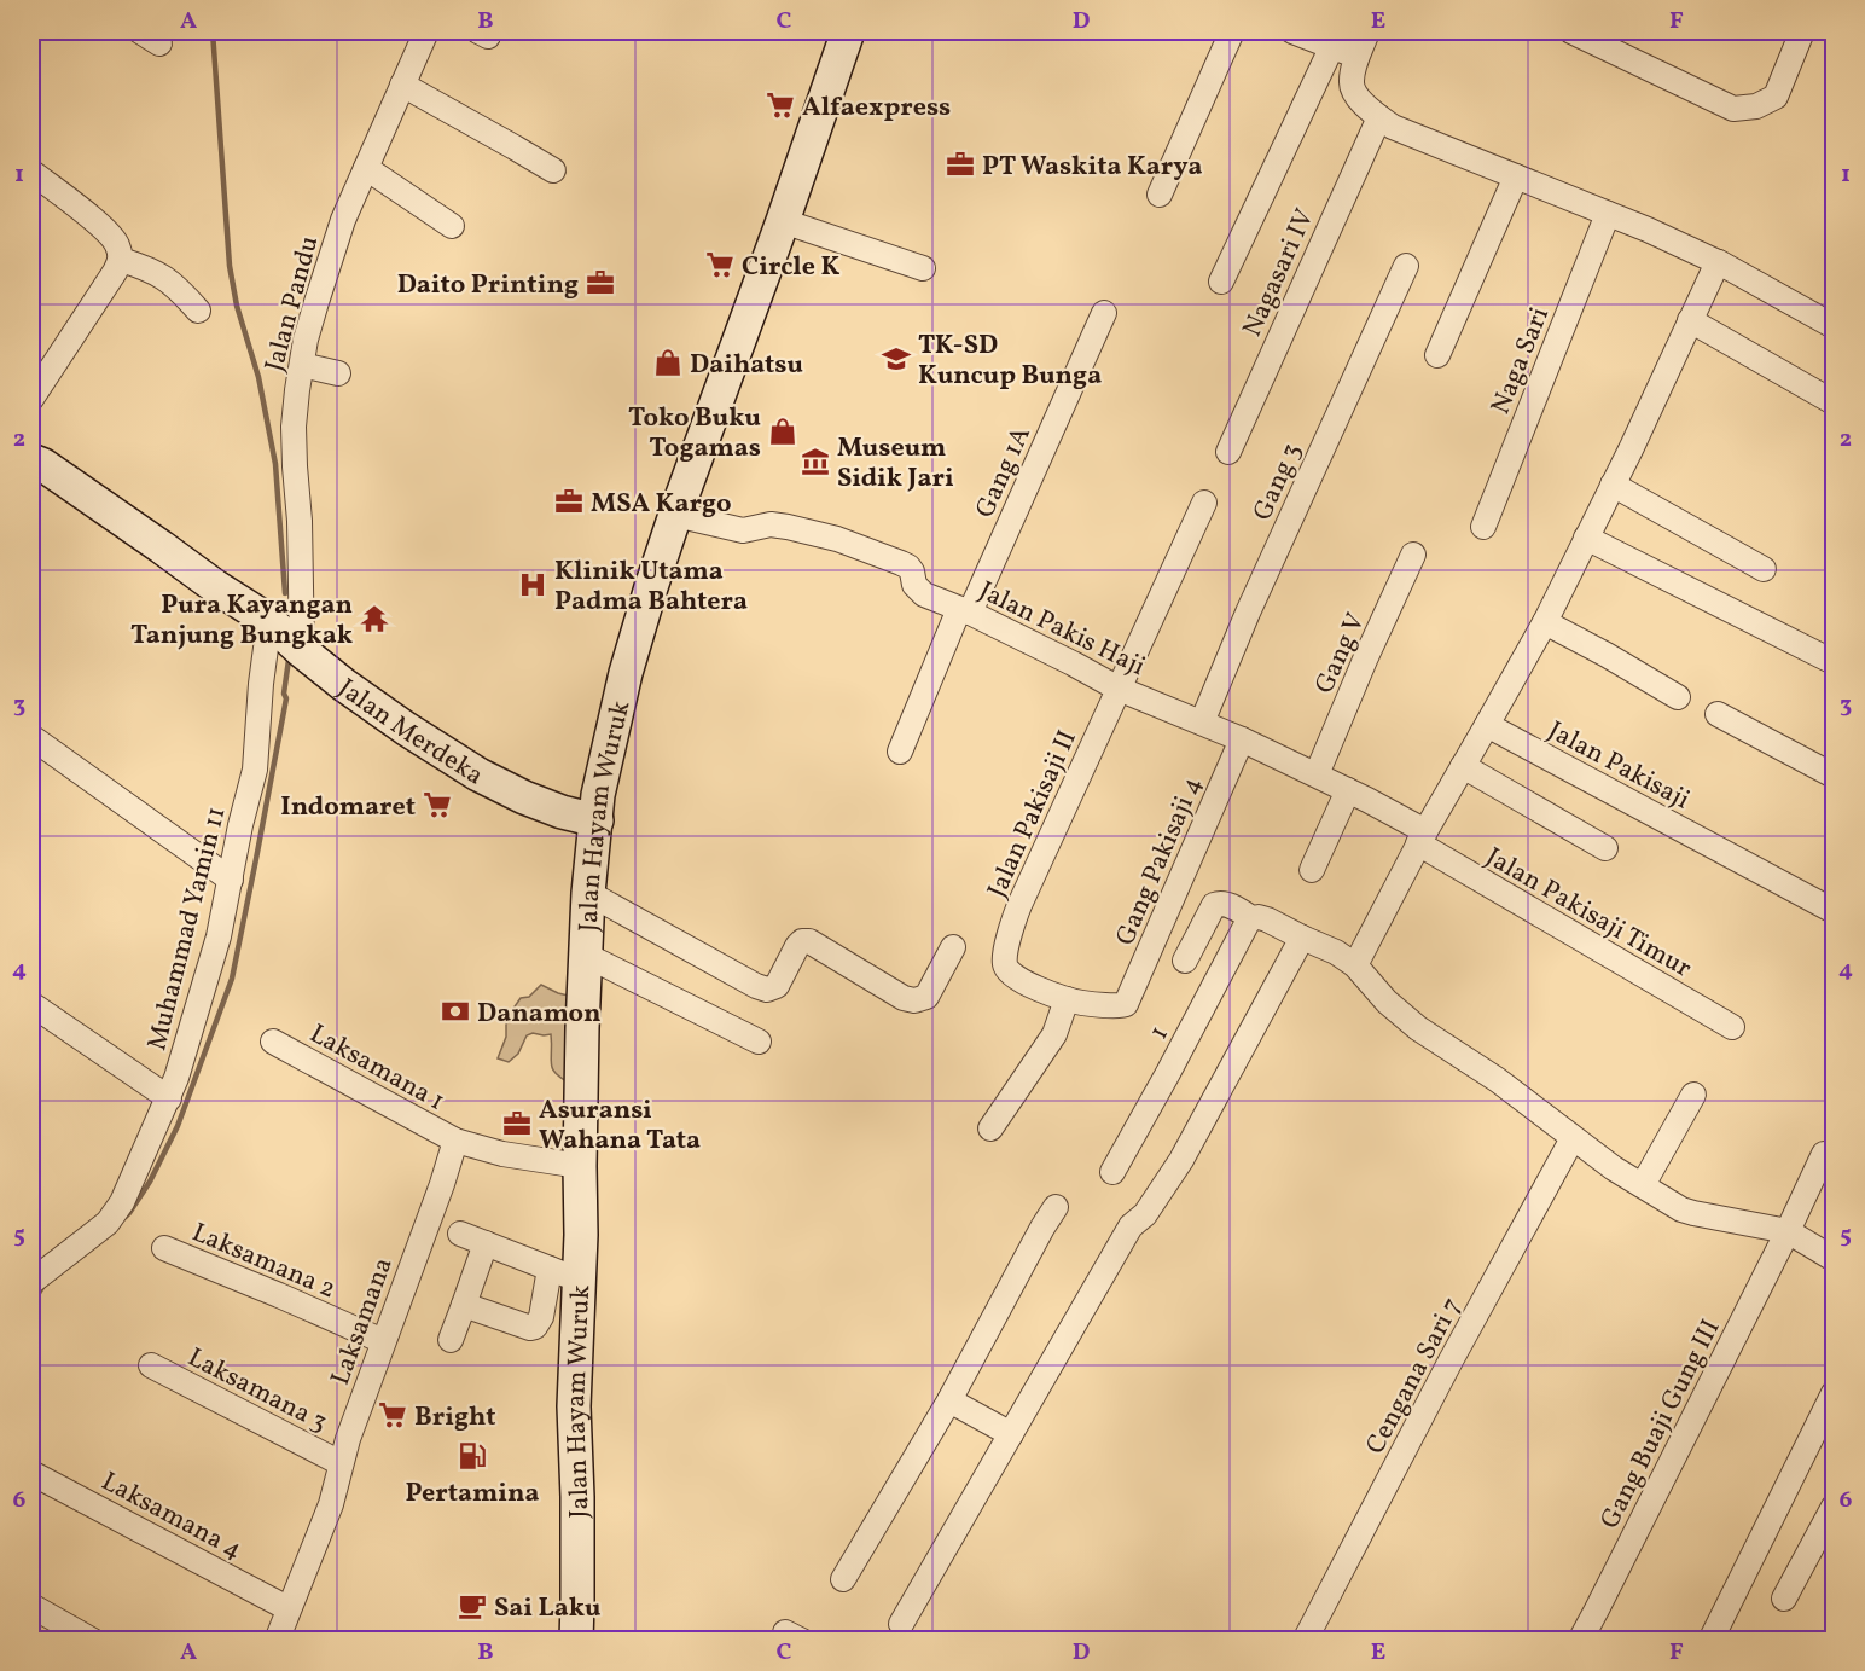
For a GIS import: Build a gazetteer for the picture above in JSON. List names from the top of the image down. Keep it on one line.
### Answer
{"streets":{"main road":["Jalan Merdeka","Jalan Hayam Wuruk"],"street":["Nagasari IV","Jalan Pandu","Naga Sari","Gang 1A","Gang 3","Jalan Pakis Haji","Gang V","Jalan Pakisaji","Jalan Pakisaji II","Gang Pakisaji 4","Jalan Pakisaji Timur","Muhammad Yamin 11","1","Laksamana 1","Laksamana 2","Laksamana","Cengana Sari 7","Laksamana 3","Gang Buaji Gung III","Laksamana 4"]},"crossings":[["Jalan Pandu","Jalan Merdeka"],["Gang 1A","Jalan Pakis Haji"],["Gang 3","Jalan Pakis Haji"],["Jalan Pakis Haji","Gang V"],["Jalan Pakis Haji","Jalan Pakisaji II"],["Jalan Pakis Haji","Jalan Hayam Wuruk"],["Jalan Pakis Haji","Gang Pakisaji 4"],["Jalan Pakis Haji","Jalan Pakisaji Timur"],["Jalan Merdeka","Jalan Hayam Wuruk"],["Jalan Merdeka","Muhammad Yamin 11"],["Jalan Pakisaji II","Gang Pakisaji 4"],["Laksamana 1","Laksamana"],["Laksamana 2","Laksamana"],["Laksamana","Laksamana 3"],["Laksamana","Laksamana 4"]],"places":{"supermarket":["Alfaexpress","Circle K","Indomaret","Bright"],"office":["PT Waskita Karya","Daito Printing","MSA Kargo","Asuransi Wahana Tata"],"school or university":["TK-SD Kuncup Bunga"],"shop":["Daihatsu","Toko Buku Togamas"],"museum":["Museum Sidik Jari"],"hospital":["Klinik Utama Padma Bahtera"],"temple":["Pura Kayangan Tanjung Bungkak"],"bank":["Danamon"],"fuel station":["Pertamina"],"cafe":["Sai Laku"]},"grid":{"columns":["A","B","C","D","E","F"],"rows":["1","2","3","4","5","6"]}}
